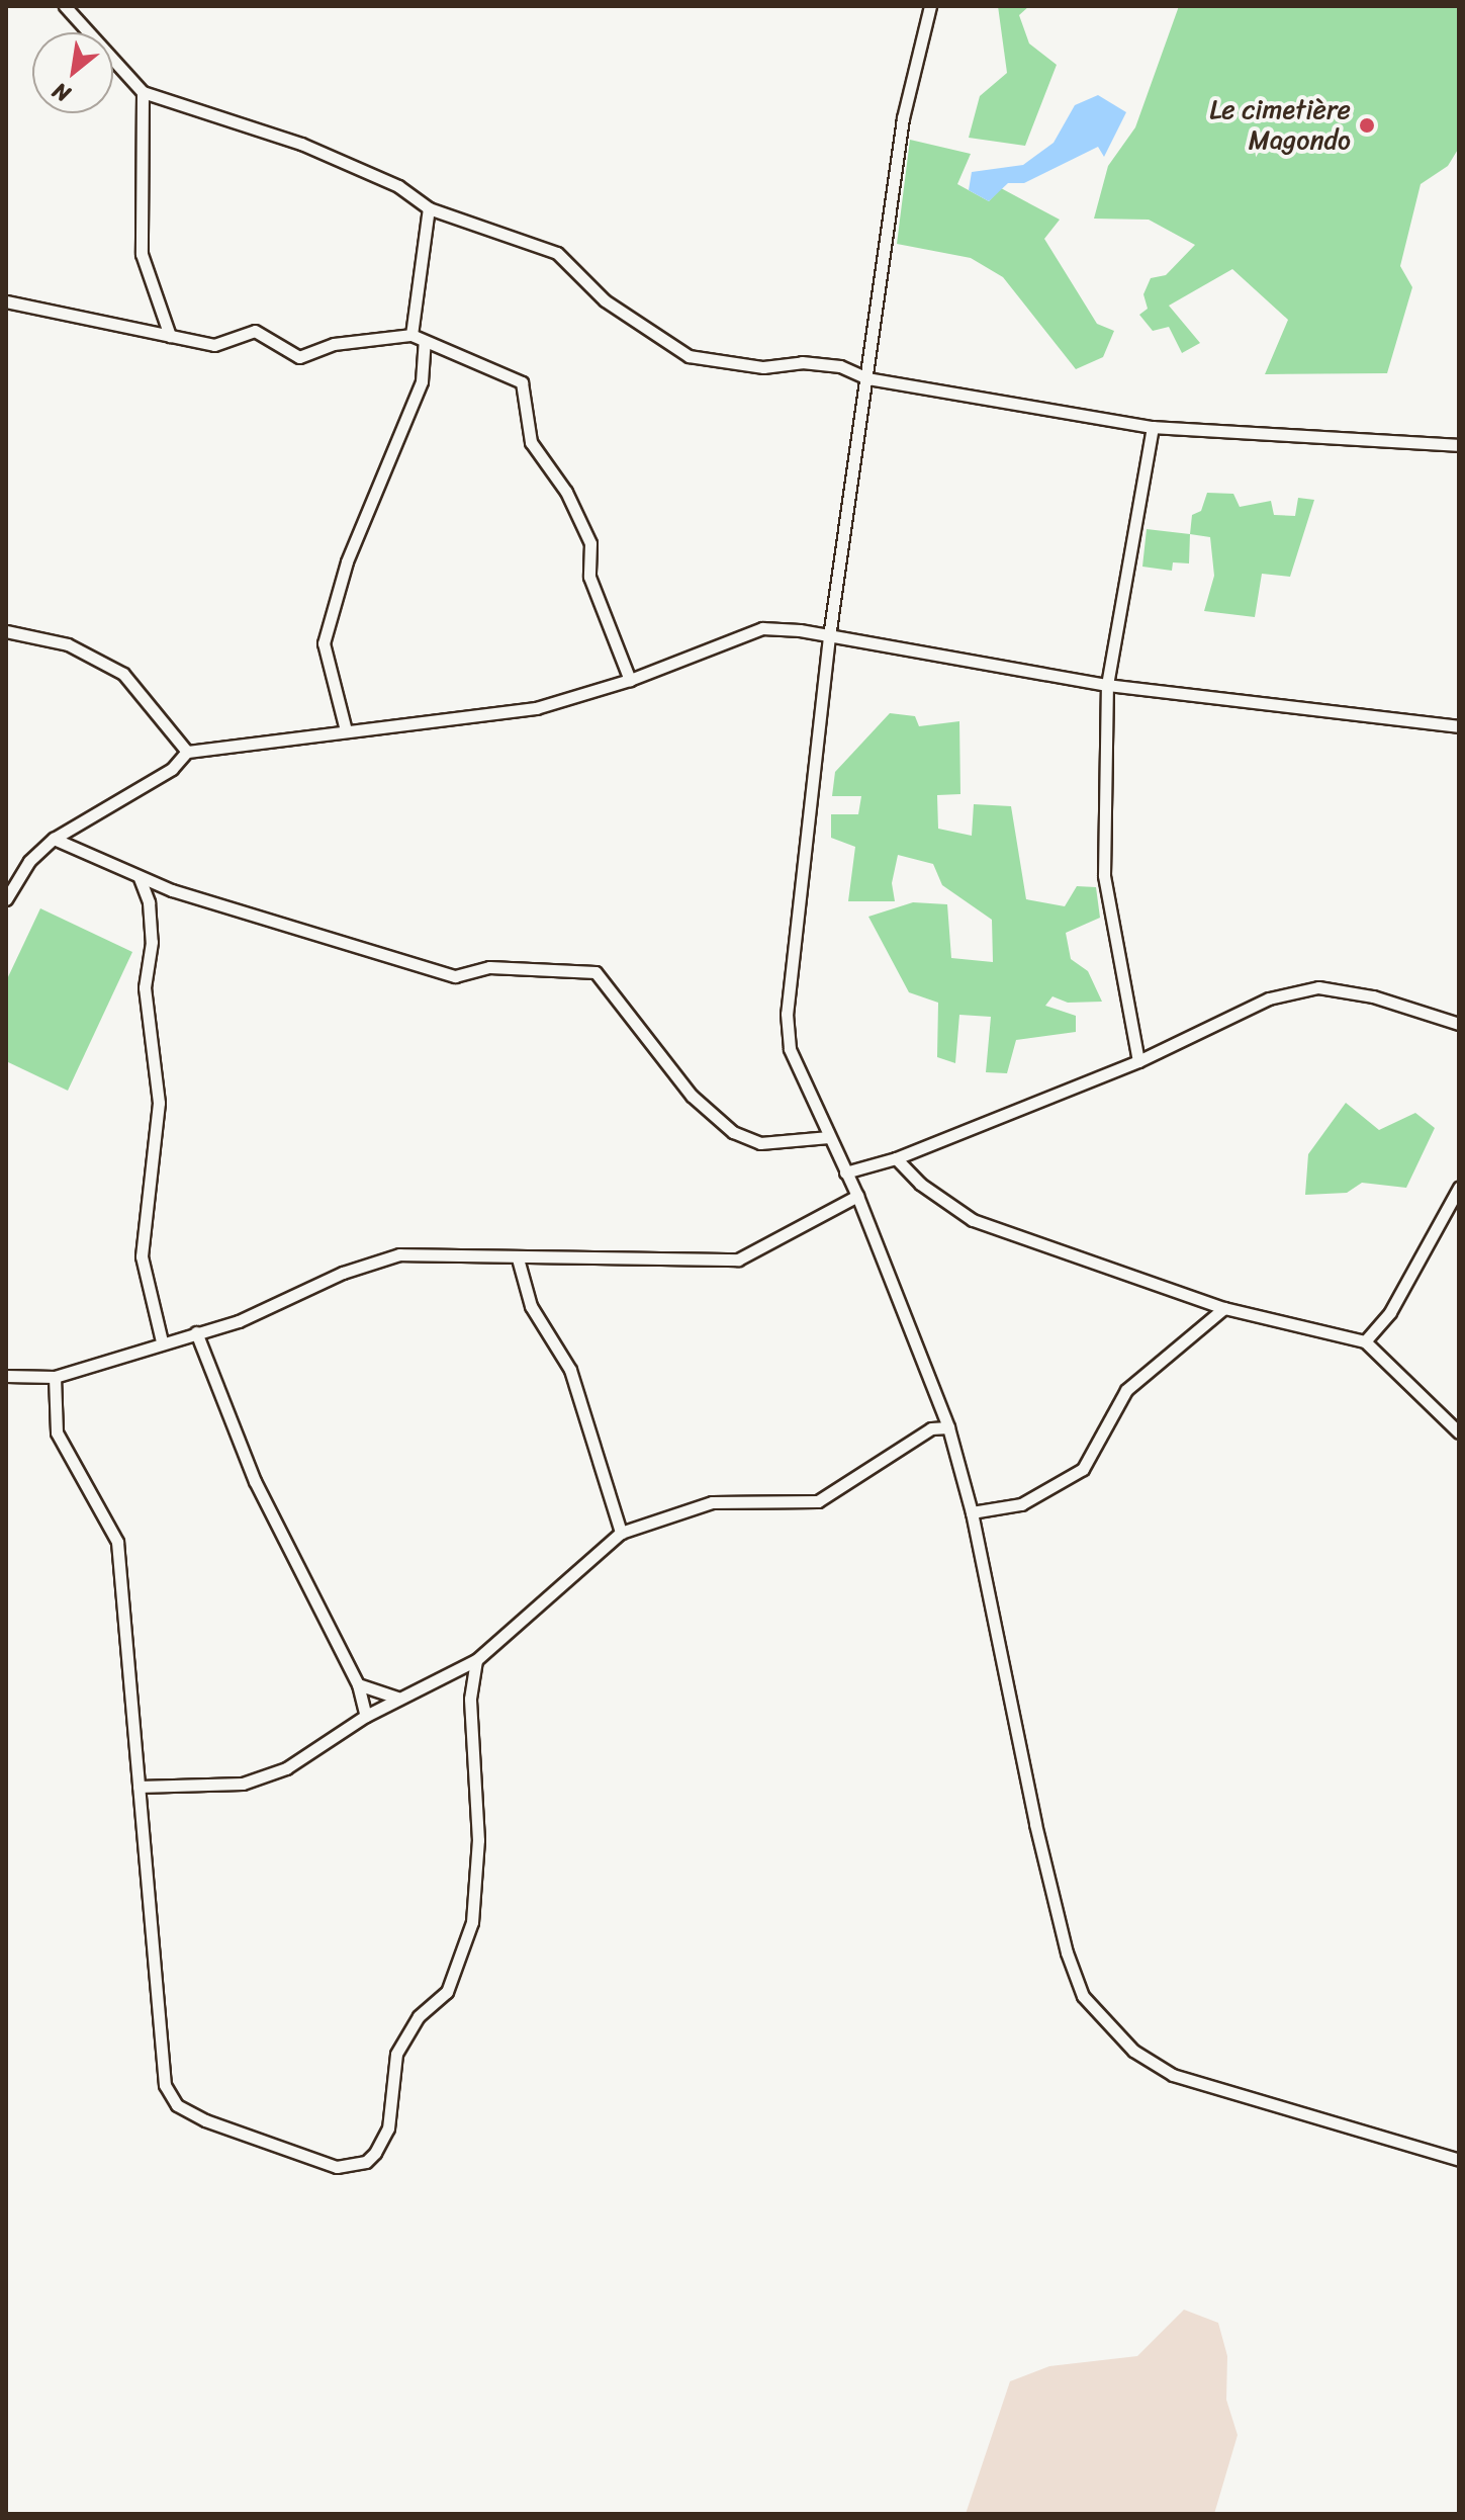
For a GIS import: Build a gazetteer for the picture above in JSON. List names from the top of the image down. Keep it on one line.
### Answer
{"places":["Le cimetière Magondo"],"north":"bottom left"}
